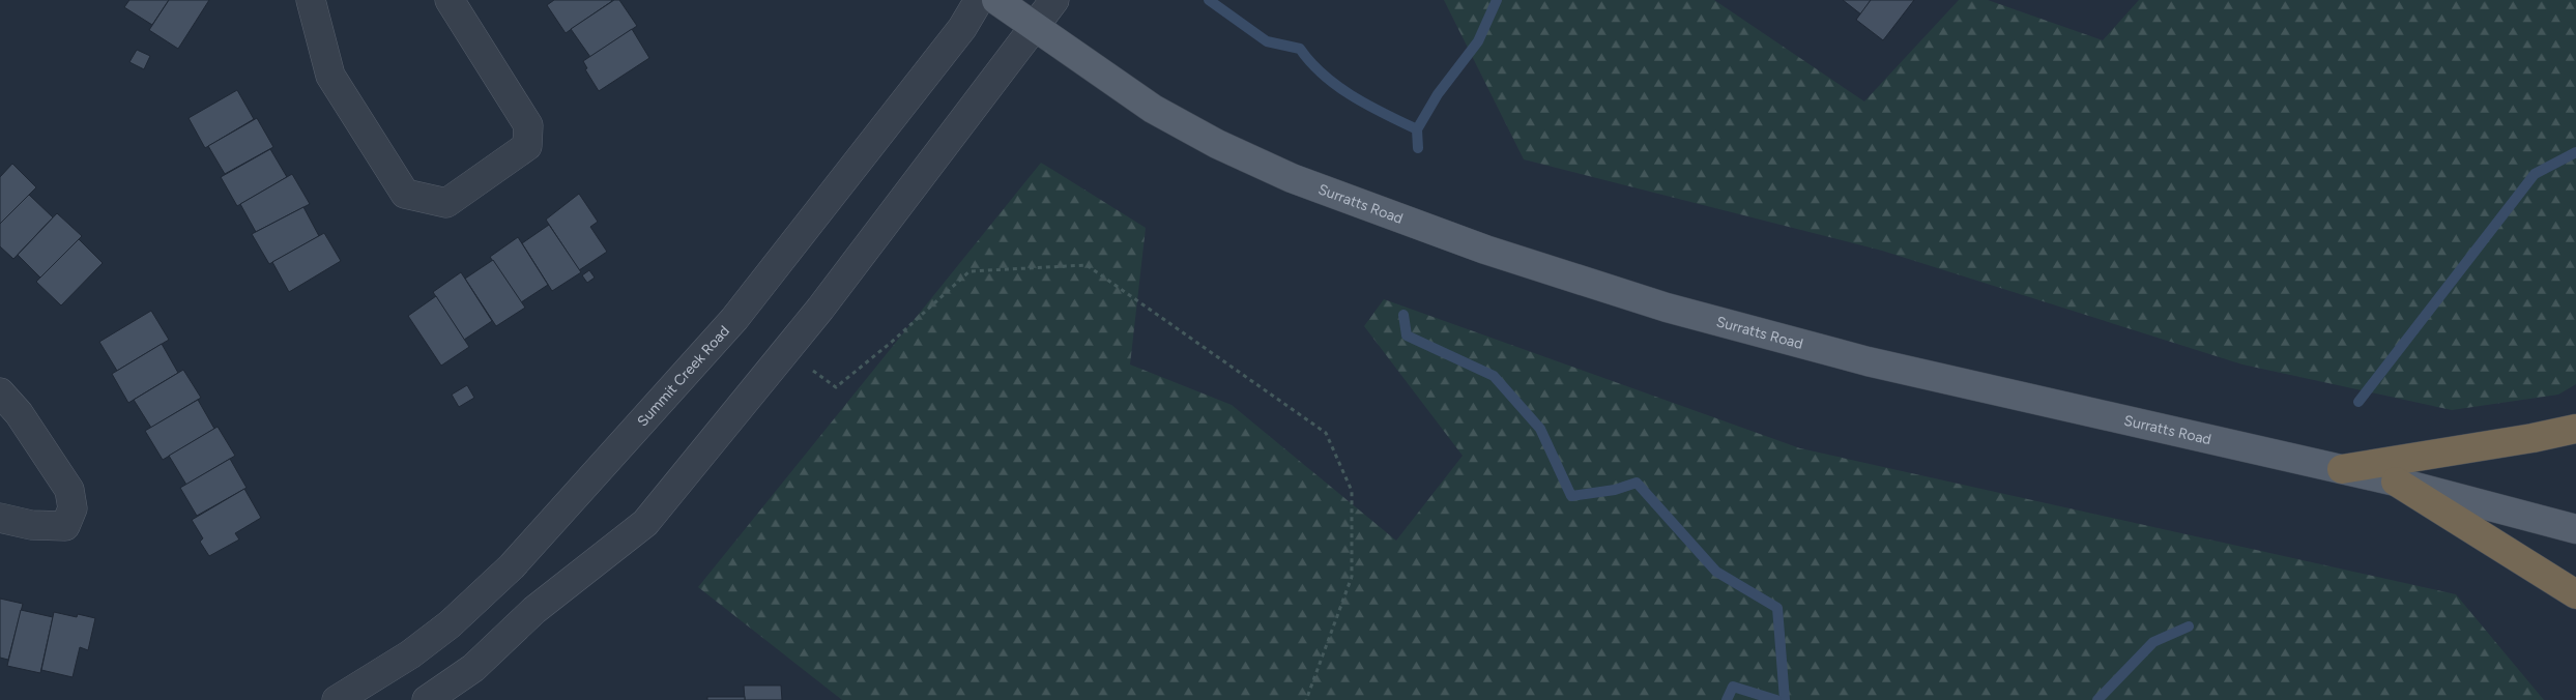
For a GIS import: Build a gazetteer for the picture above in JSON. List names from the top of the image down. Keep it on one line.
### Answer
{"streets":{"main road":["Surratts Road"],"street":["Summit Creek Road"]}}
